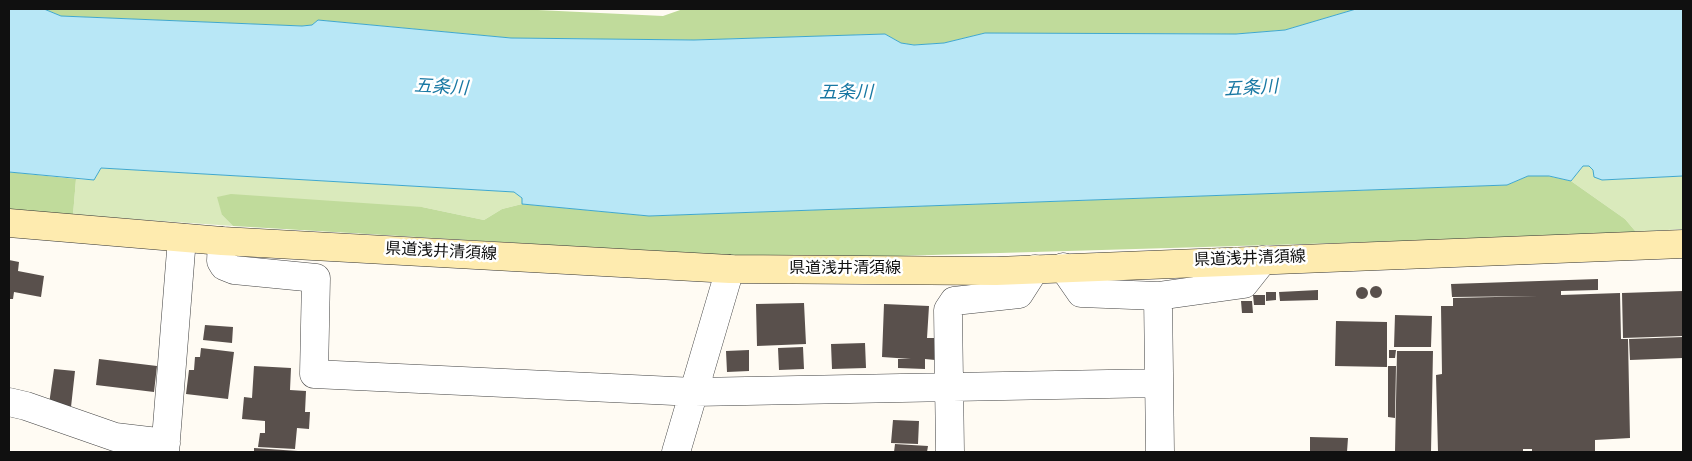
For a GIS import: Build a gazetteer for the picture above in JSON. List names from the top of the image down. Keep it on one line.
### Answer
{"streets":{"main road":["県道浅井清須線"]},"water":["五条川"]}
